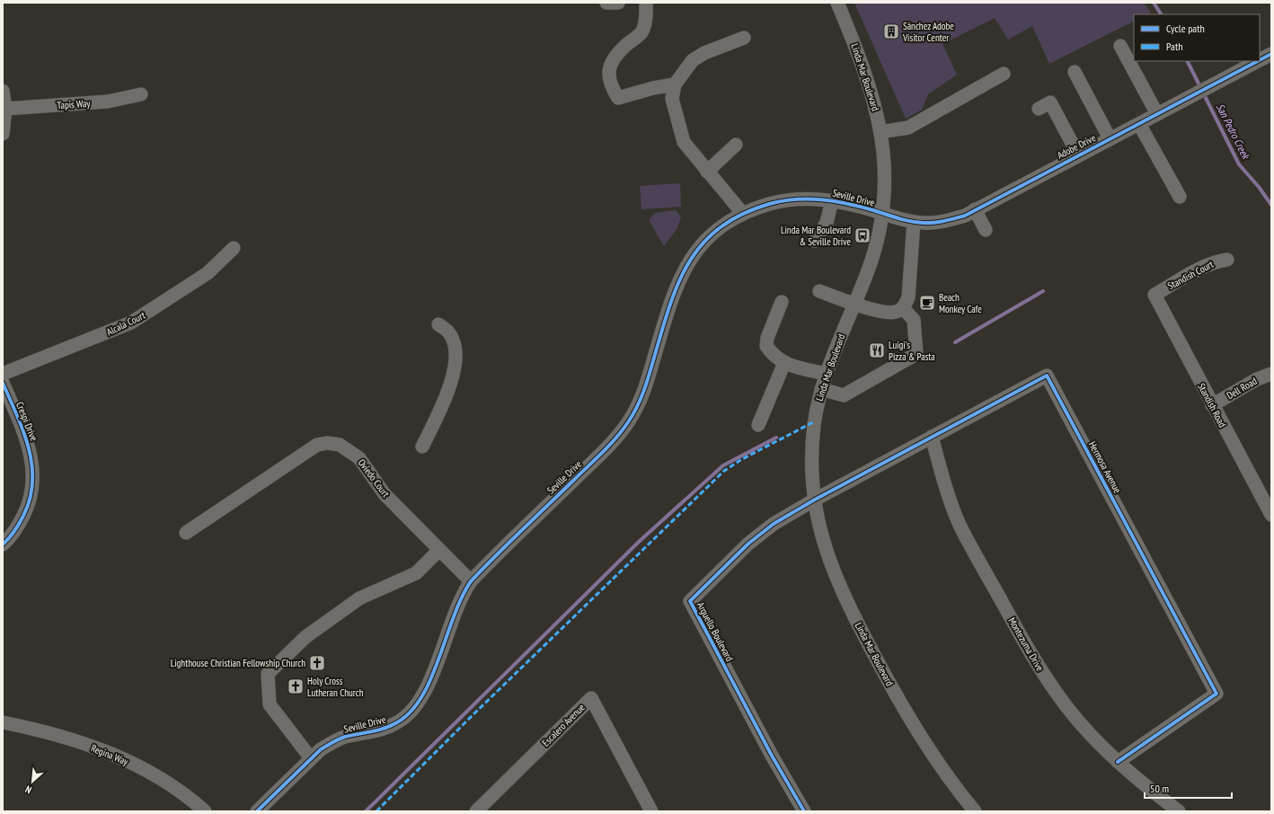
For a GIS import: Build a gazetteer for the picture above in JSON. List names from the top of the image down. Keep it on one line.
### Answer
{"streets":{"street":["Linda Mar Boulevard","Tapis Way","Adobe Drive","Seville Drive","Standish Court","Alcala Court","Dell Road","Standish Road","Crespi Drive","Hermosa Avenue","Oviedo Court","Arguello Boulevard","Montezuma Drive","Escalero Avenue","Regina Way"]},"crossings":[["Linda Mar Boulevard","Adobe Drive"],["Linda Mar Boulevard","Seville Drive"],["Linda Mar Boulevard","Hermosa Avenue"],["Linda Mar Boulevard","Arguello Boulevard"],["Adobe Drive","Seville Drive"],["Seville Drive","Oviedo Court"],["Standish Court","Standish Road"],["Dell Road","Standish Road"],["Hermosa Avenue","Arguello Boulevard"],["Hermosa Avenue","Montezuma Drive"]],"water":["San Pedro Creek"],"places":{"building":["Sánchez Adobe Visitor Center"],"bus stop":["Linda Mar Boulevard & Seville Drive"],"cafe":["Beach Monkey Cafe"],"restaurant":["Luigi's Pizza & Pasta"],"church":["Lighthouse Christian Fellowship Church","Holy Cross Lutheran Church"]},"legend":["Cycle path","Path"],"scale_bar":"50 m","north":"bottom left"}
